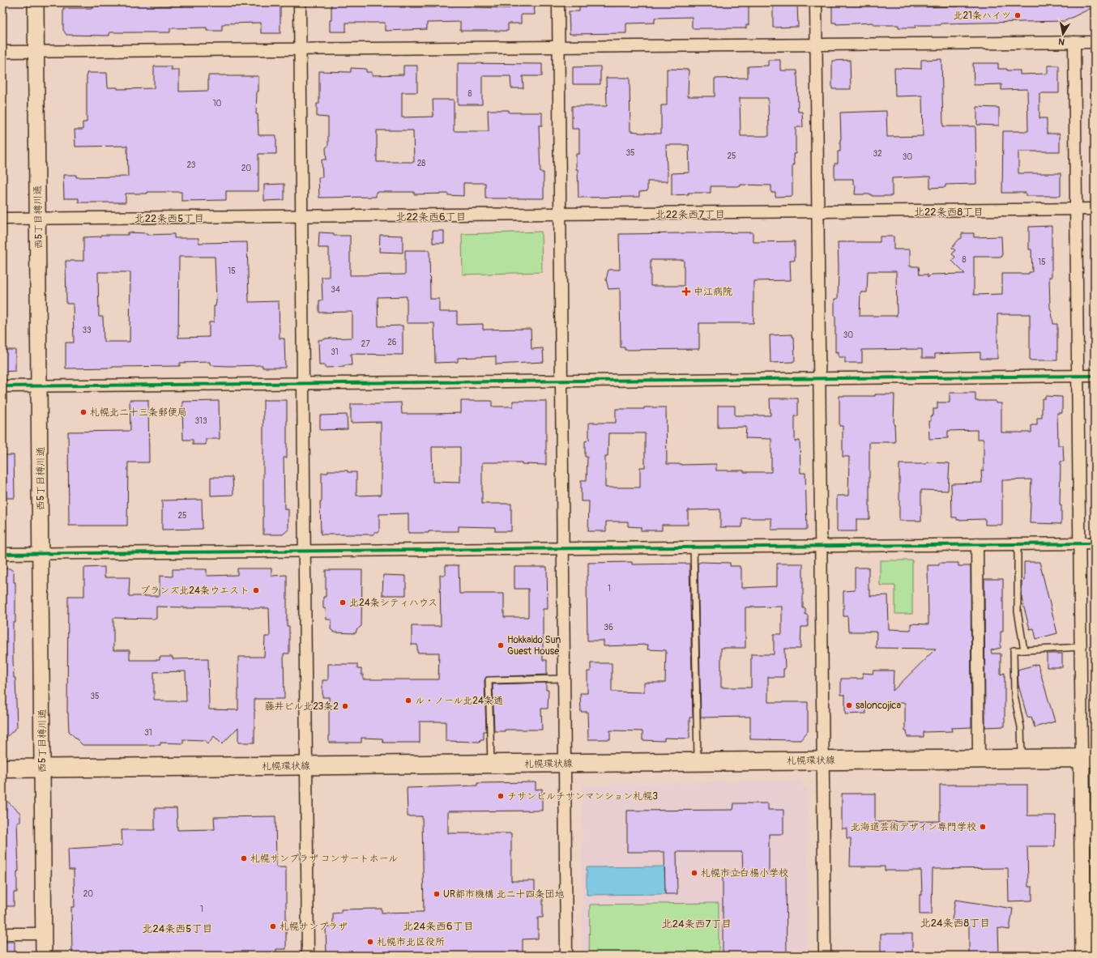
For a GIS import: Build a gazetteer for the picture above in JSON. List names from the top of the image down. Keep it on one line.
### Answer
{"streets":{"main road":["札幌環状線"],"street":["西5丁目樽川通"]},"crossings":[["西5丁目樽川通","札幌環状線"]],"districts":["北22条西8丁目","北22条西7丁目","北22条西6丁目","北22条西5丁目","北24条西8丁目","北24条西7丁目","北24条西6丁目","北24条西5丁目"],"places":{"other":["北21条ハイツ","札幌北二十三条郵便局","ブランズ北24条ウエスト","北24条シティハウス","Hokkaido Sun Guest House","ル・ノール北24条通","saloncojica","藤井ビル北23条2","チサンビルチサンマンション札幌3","北海道芸術デザイン専門学校","札幌サンプラザ コンサートホール","札幌市立白楊小学校","UR都市機構 北二十四条団地","札幌サンプラザ","札幌市北区役所"],"health":["中江病院"]},"house_numbers":["8","10","35","32","25","30","28","23","20","8","15","15","34","33","30","26","27","31","313","25","1","36","35","31","20","1"],"north":"bottom"}
